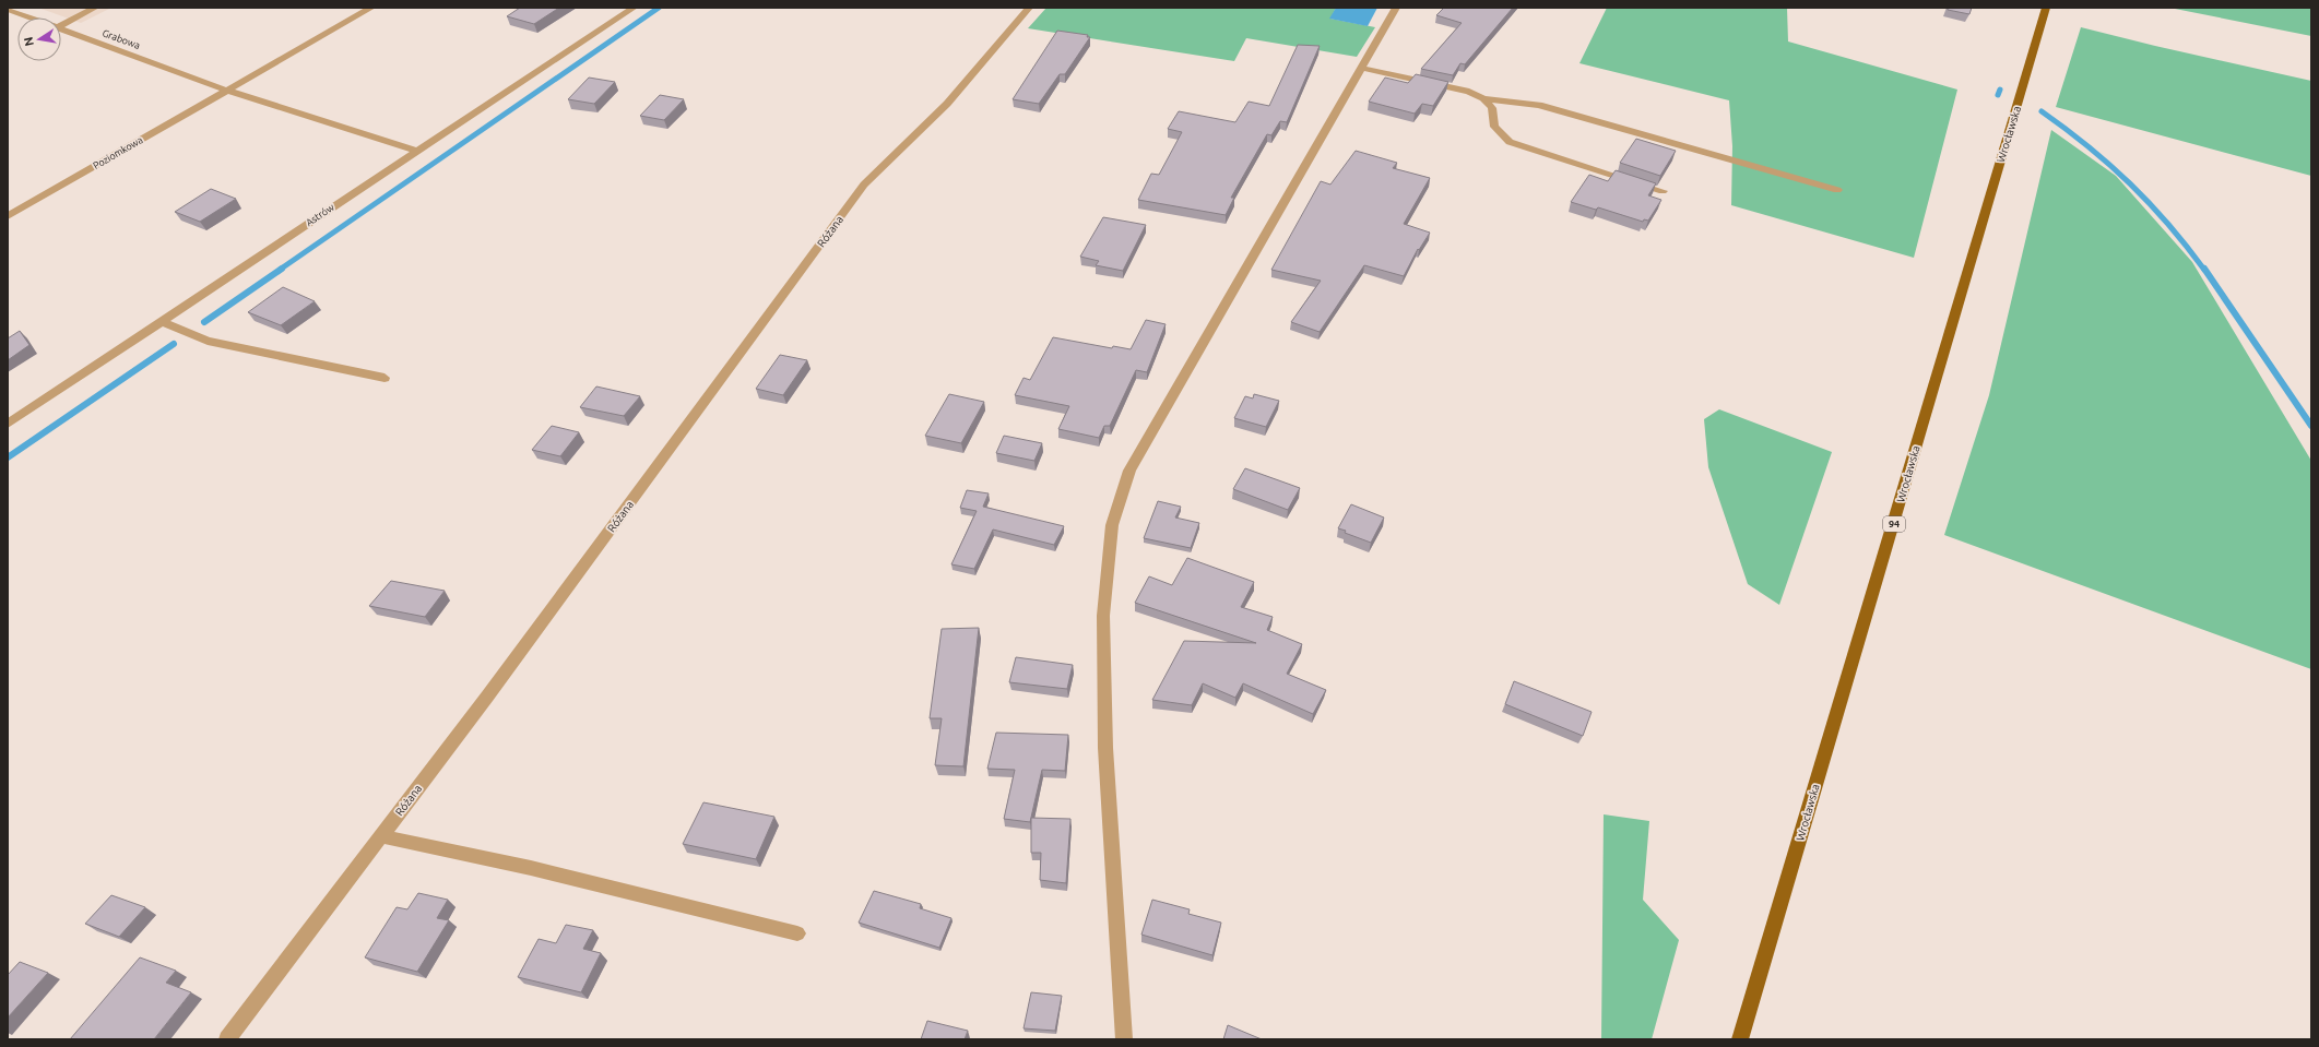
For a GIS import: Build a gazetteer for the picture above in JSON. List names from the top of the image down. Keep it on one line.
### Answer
{"streets":{"main road":["Wrocławska","94"],"street":["Grabowa","Poziomkowa","Astrów","Różana"]},"crossings":[["Grabowa","Poziomkowa"]],"north":"left"}
